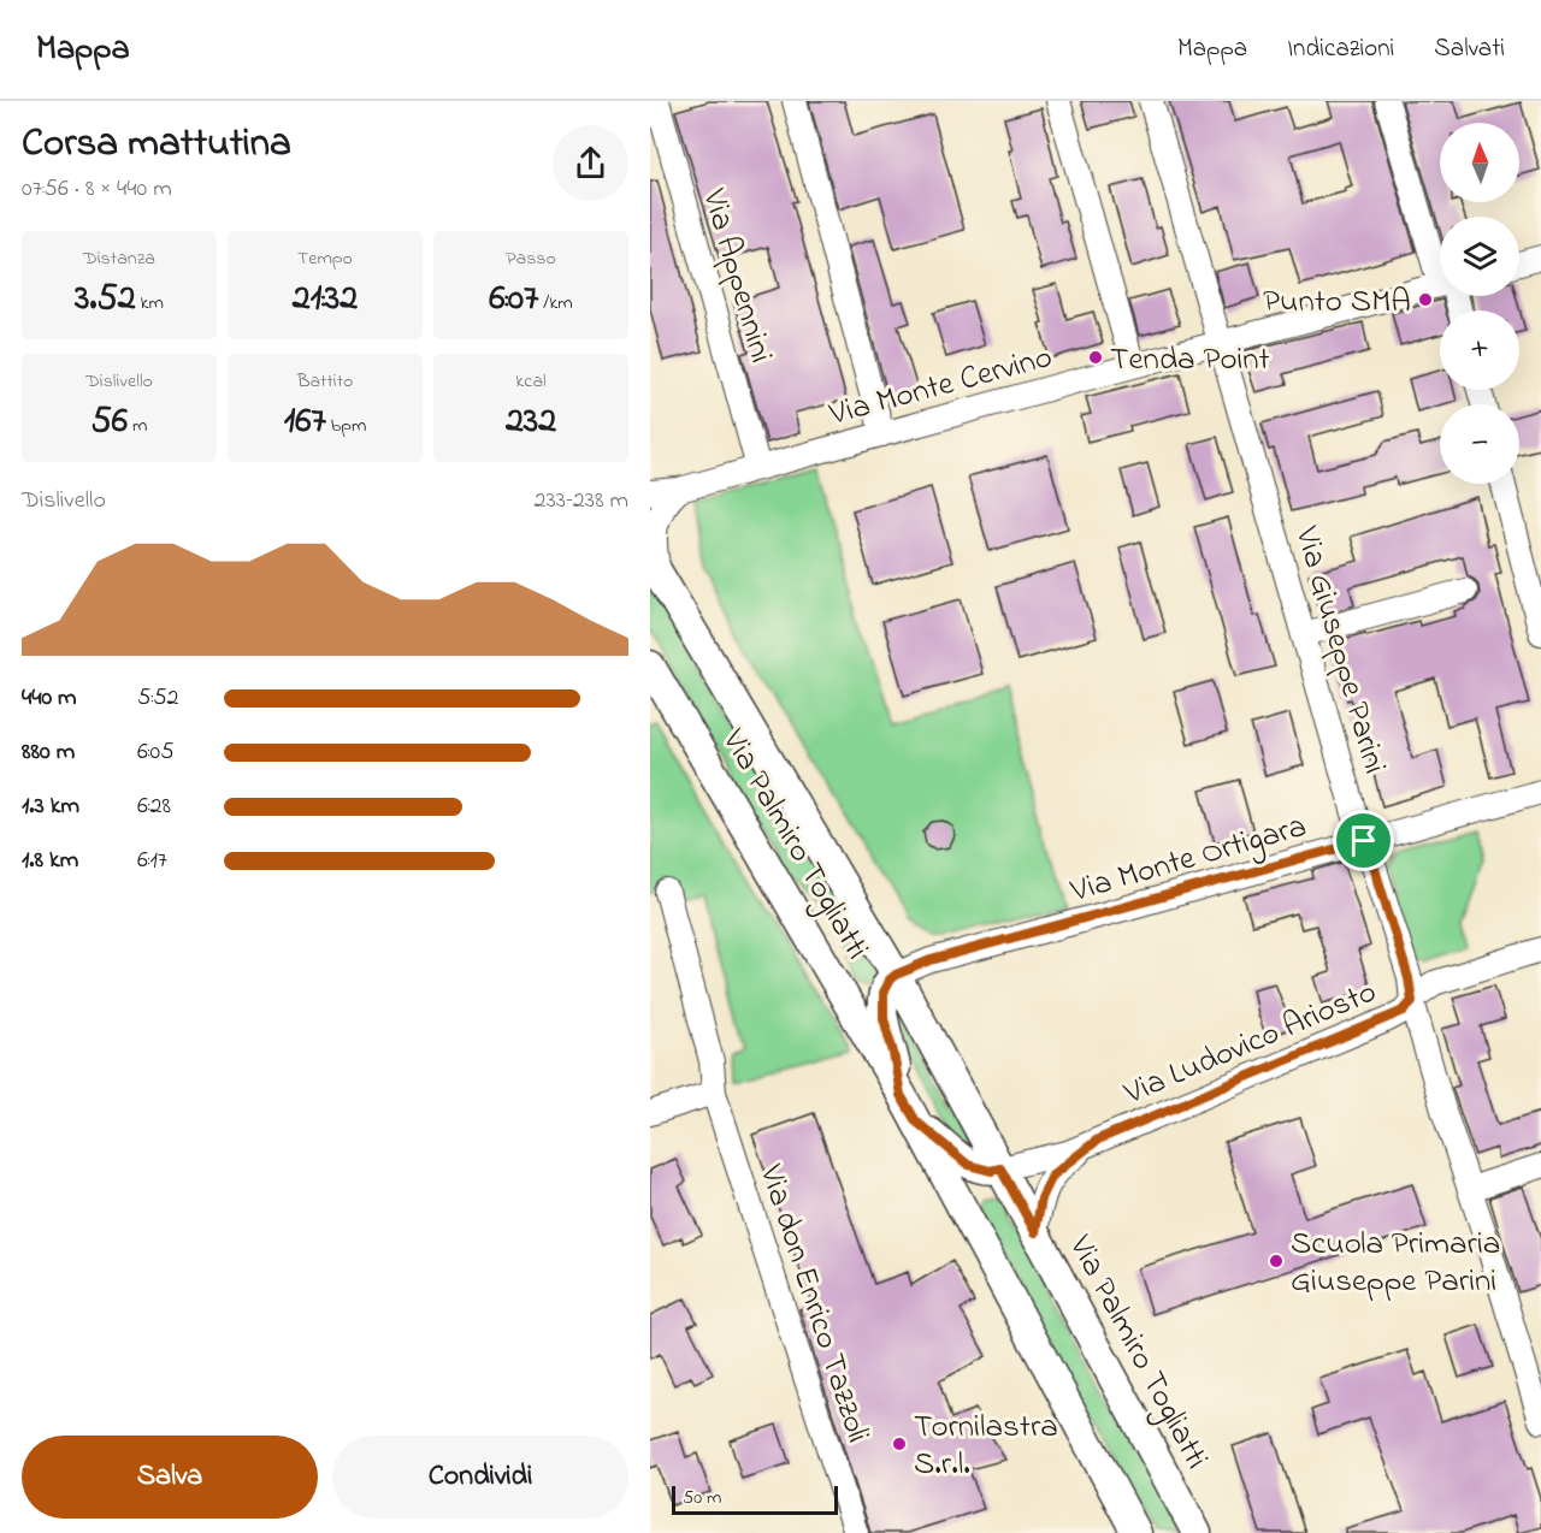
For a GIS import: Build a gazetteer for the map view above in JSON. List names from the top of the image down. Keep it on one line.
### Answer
{"streets":{"street":["Via Appennini","Via Monte Cervino","Via Giuseppe Parini","Via Palmiro Togliatti","Via Monte Ortigara","Via Ludovico Ariosto","Via don Enrico Tazzoli"]},"crossings":[["Via Appennini","Via Monte Cervino"],["Via Monte Cervino","Via Giuseppe Parini"],["Via Giuseppe Parini","Via Monte Ortigara"],["Via Giuseppe Parini","Via Ludovico Ariosto"],["Via Palmiro Togliatti","Via Monte Ortigara"],["Via Palmiro Togliatti","Via Ludovico Ariosto"]],"places":["Punto SMA","Tenda Point","Scuola Primaria Giuseppe Parini","Tornilastra S.r.l."],"scale_bar":"50 m","north":"top","page":{"header":"Mappa","nav":["Mappa","Indicazioni","Salvati"],"heading":["Corsa mattutina","07:56 · 8 × 440 m"],"map_buttons":["+","−"],"stats":[["Distanza","3.52 km"],["Tempo","21:32"],["Passo","6:07 /km"],["Dislivello","56 m"],["Battito","167 bpm"],["kcal","232"]],"chart":["Dislivello","233–238 m"],"list":[{"name":"440 m","note":"5:52"},{"name":"880 m","note":"6:05"},{"name":"1.3 km","note":"6:28"},{"name":"1.8 km","note":"6:17"}],"buttons":["Salva","Condividi"],"scale":"50 m"}}
